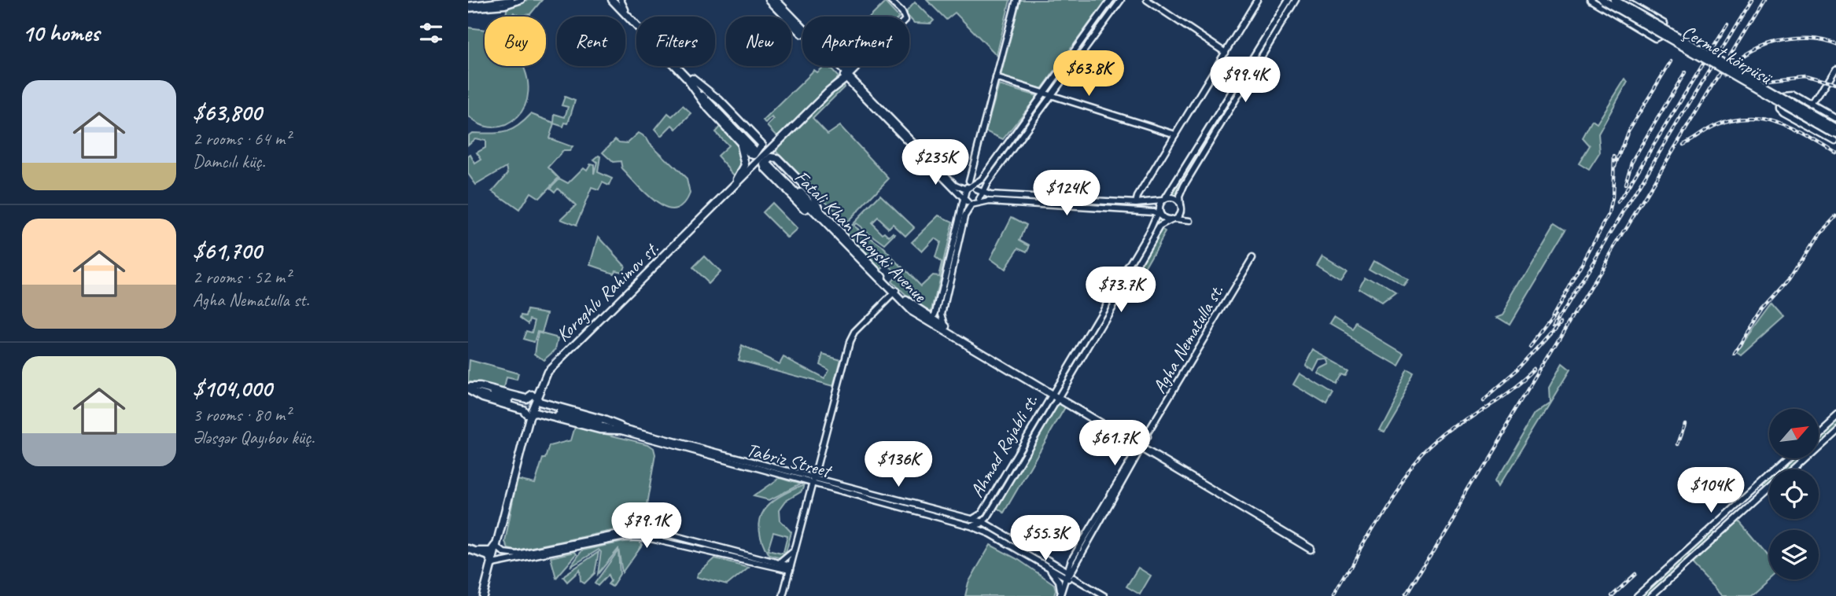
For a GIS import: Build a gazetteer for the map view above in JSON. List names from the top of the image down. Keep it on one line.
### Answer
{"streets":{"main road":["Çermet körpüsü","Fatali Khan Khoyski Avenue","Koroghlu Rahimov st.","Agha Nematulla st.","Ahmad Rajabli st.","Tabriz Street"]},"crossings":[["Fatali Khan Khoyski Avenue","Ahmad Rajabli st."],["Ahmad Rajabli st.","Tabriz Street"]],"north":"top right","page":{"heading":"10 homes","chip":["Buy","Rent","Filters","New","Apartment"],"price":["$63.8K","$99.4K","$235K","$124K","$73.7K","$61.7K","$136K","$104K","$79.1K","$55.3K"],"list":[{"name":"$63,800","note":"2 rooms · 64 m² · Damcılı küç."},{"name":"$61,700","note":"2 rooms · 52 m² · Agha Nematulla st."},{"name":"$104,000","note":"3 rooms · 80 m² · Ələsgər Qayıbov küç."}]}}
